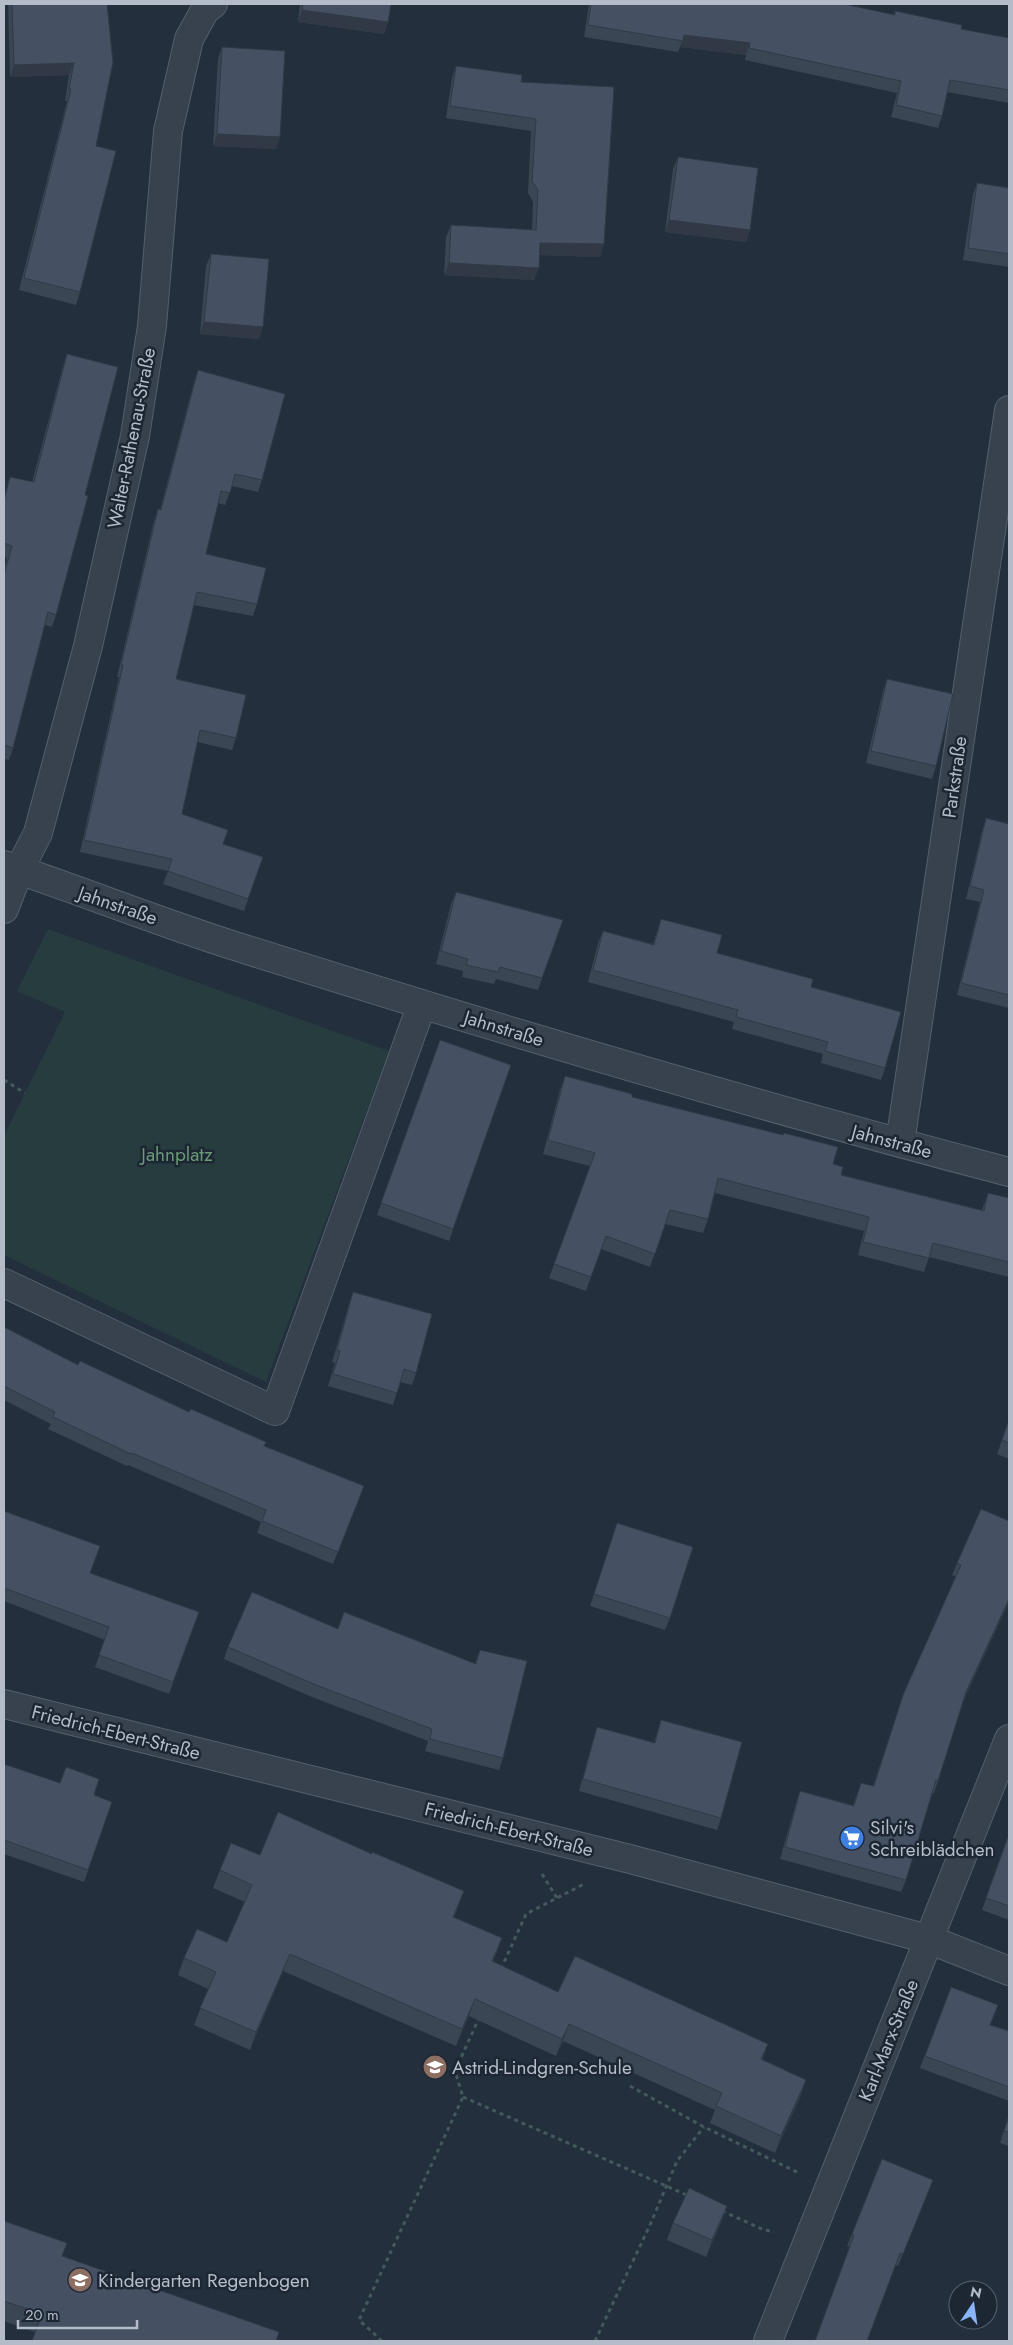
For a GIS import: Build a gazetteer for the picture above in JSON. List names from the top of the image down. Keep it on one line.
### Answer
{"streets":{"street":["Walter-Rathenau-Straße","Parkstraße","Jahnstraße","Friedrich-Ebert-Straße","Karl-Marx-Straße"]},"crossings":[["Walter-Rathenau-Straße","Jahnstraße"],["Parkstraße","Jahnstraße"],["Friedrich-Ebert-Straße","Karl-Marx-Straße"]],"parks":["Jahnplatz"],"places":{"supermarket":["Silvi's Schreiblädchen"],"school or university":["Astrid-Lindgren-Schule","Kindergarten Regenbogen"]},"scale_bar":"20 m","north":"top"}
